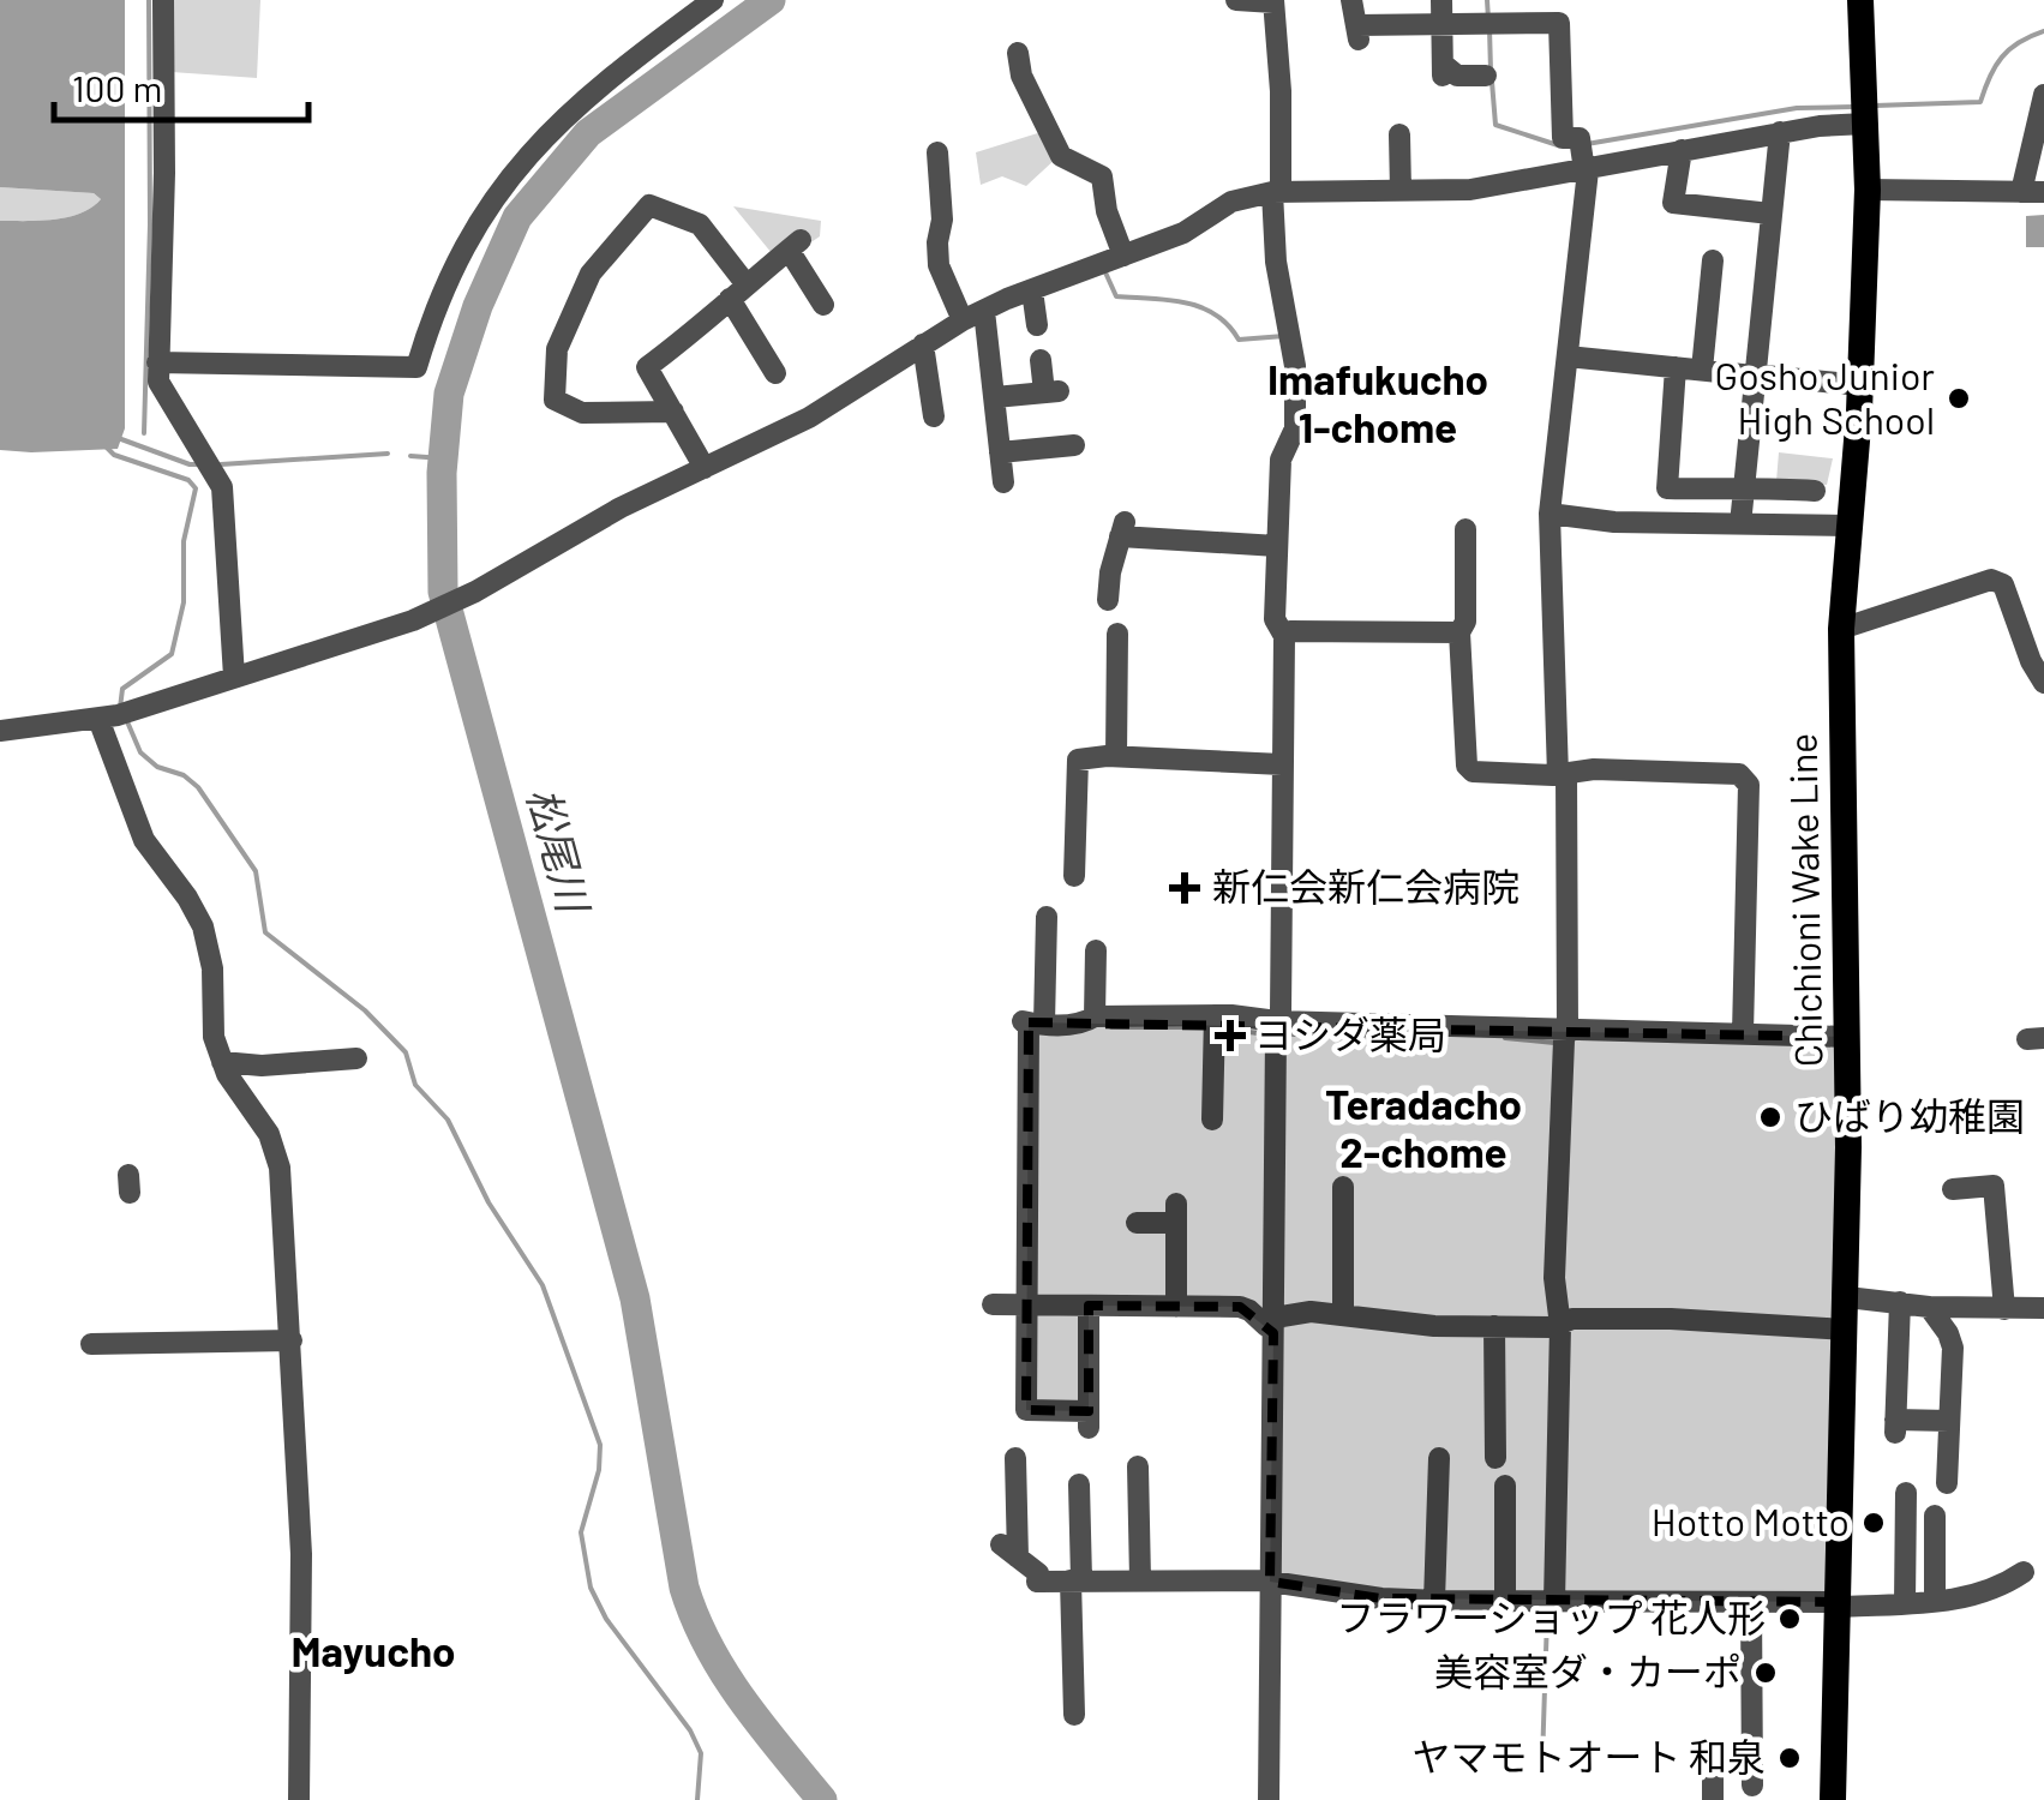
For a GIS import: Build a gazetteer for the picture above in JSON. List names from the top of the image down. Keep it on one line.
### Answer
{"streets":{"main road":["Chichioni Wake Line"]},"districts":["Imafukucho 1-chome","Teradacho 2-chome","Mayucho"],"water":["松尾川"],"places":{"other":["Gosho Junior High School","ひばり幼稚園","Hotto Motto","フラワーショップ 花人形","美容室ダ・カーポ","ヤマモトオート 和泉"],"health":["新仁会新仁会病院","ヨシダ薬局"]},"scale_bar":"100 m"}
